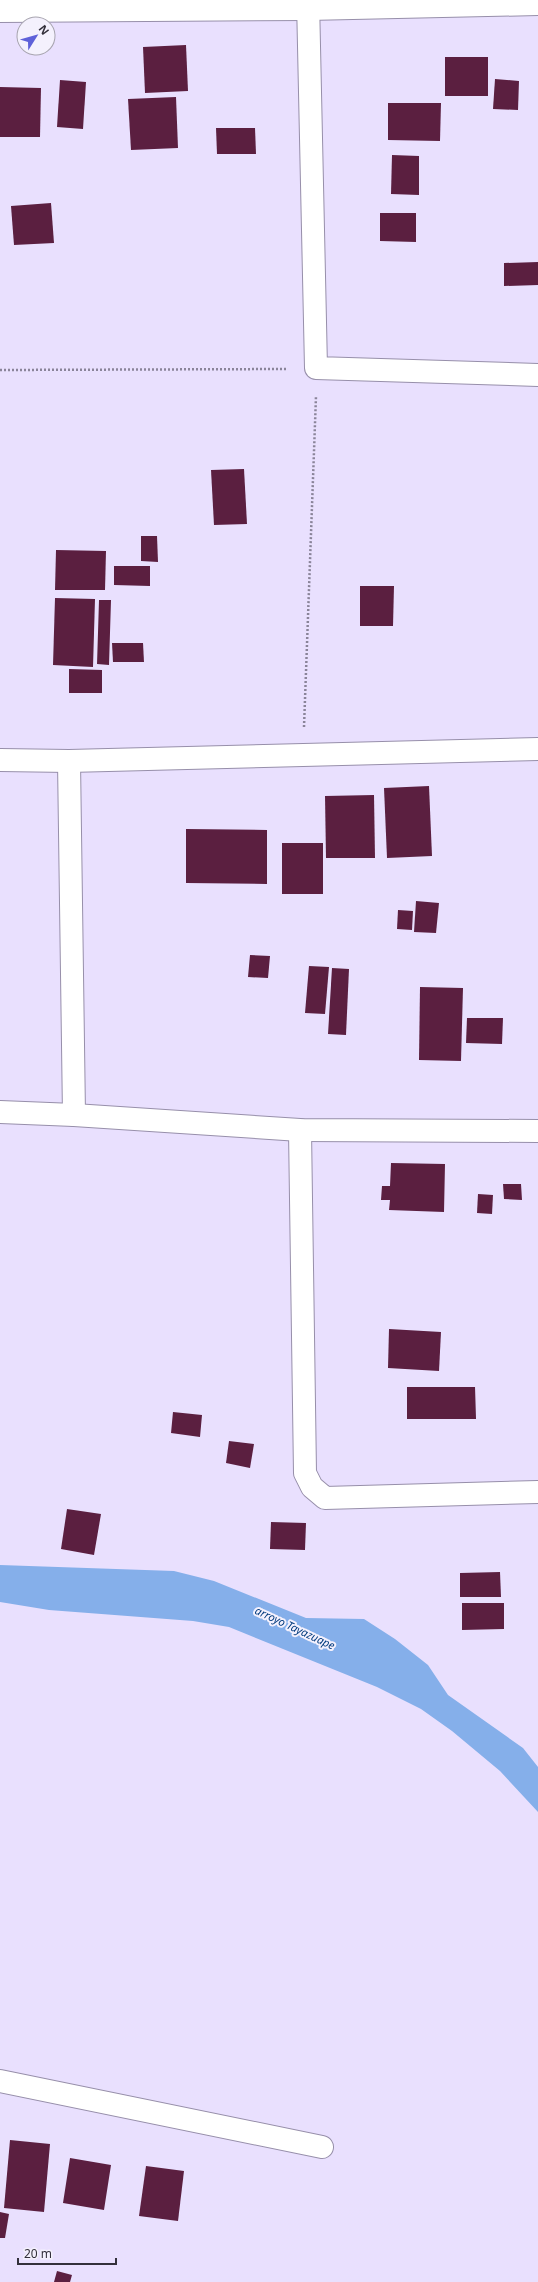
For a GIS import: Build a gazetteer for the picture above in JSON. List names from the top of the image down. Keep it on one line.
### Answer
{"water":["arroyo Tayazuape"],"scale_bar":"20 m","north":"top right"}
